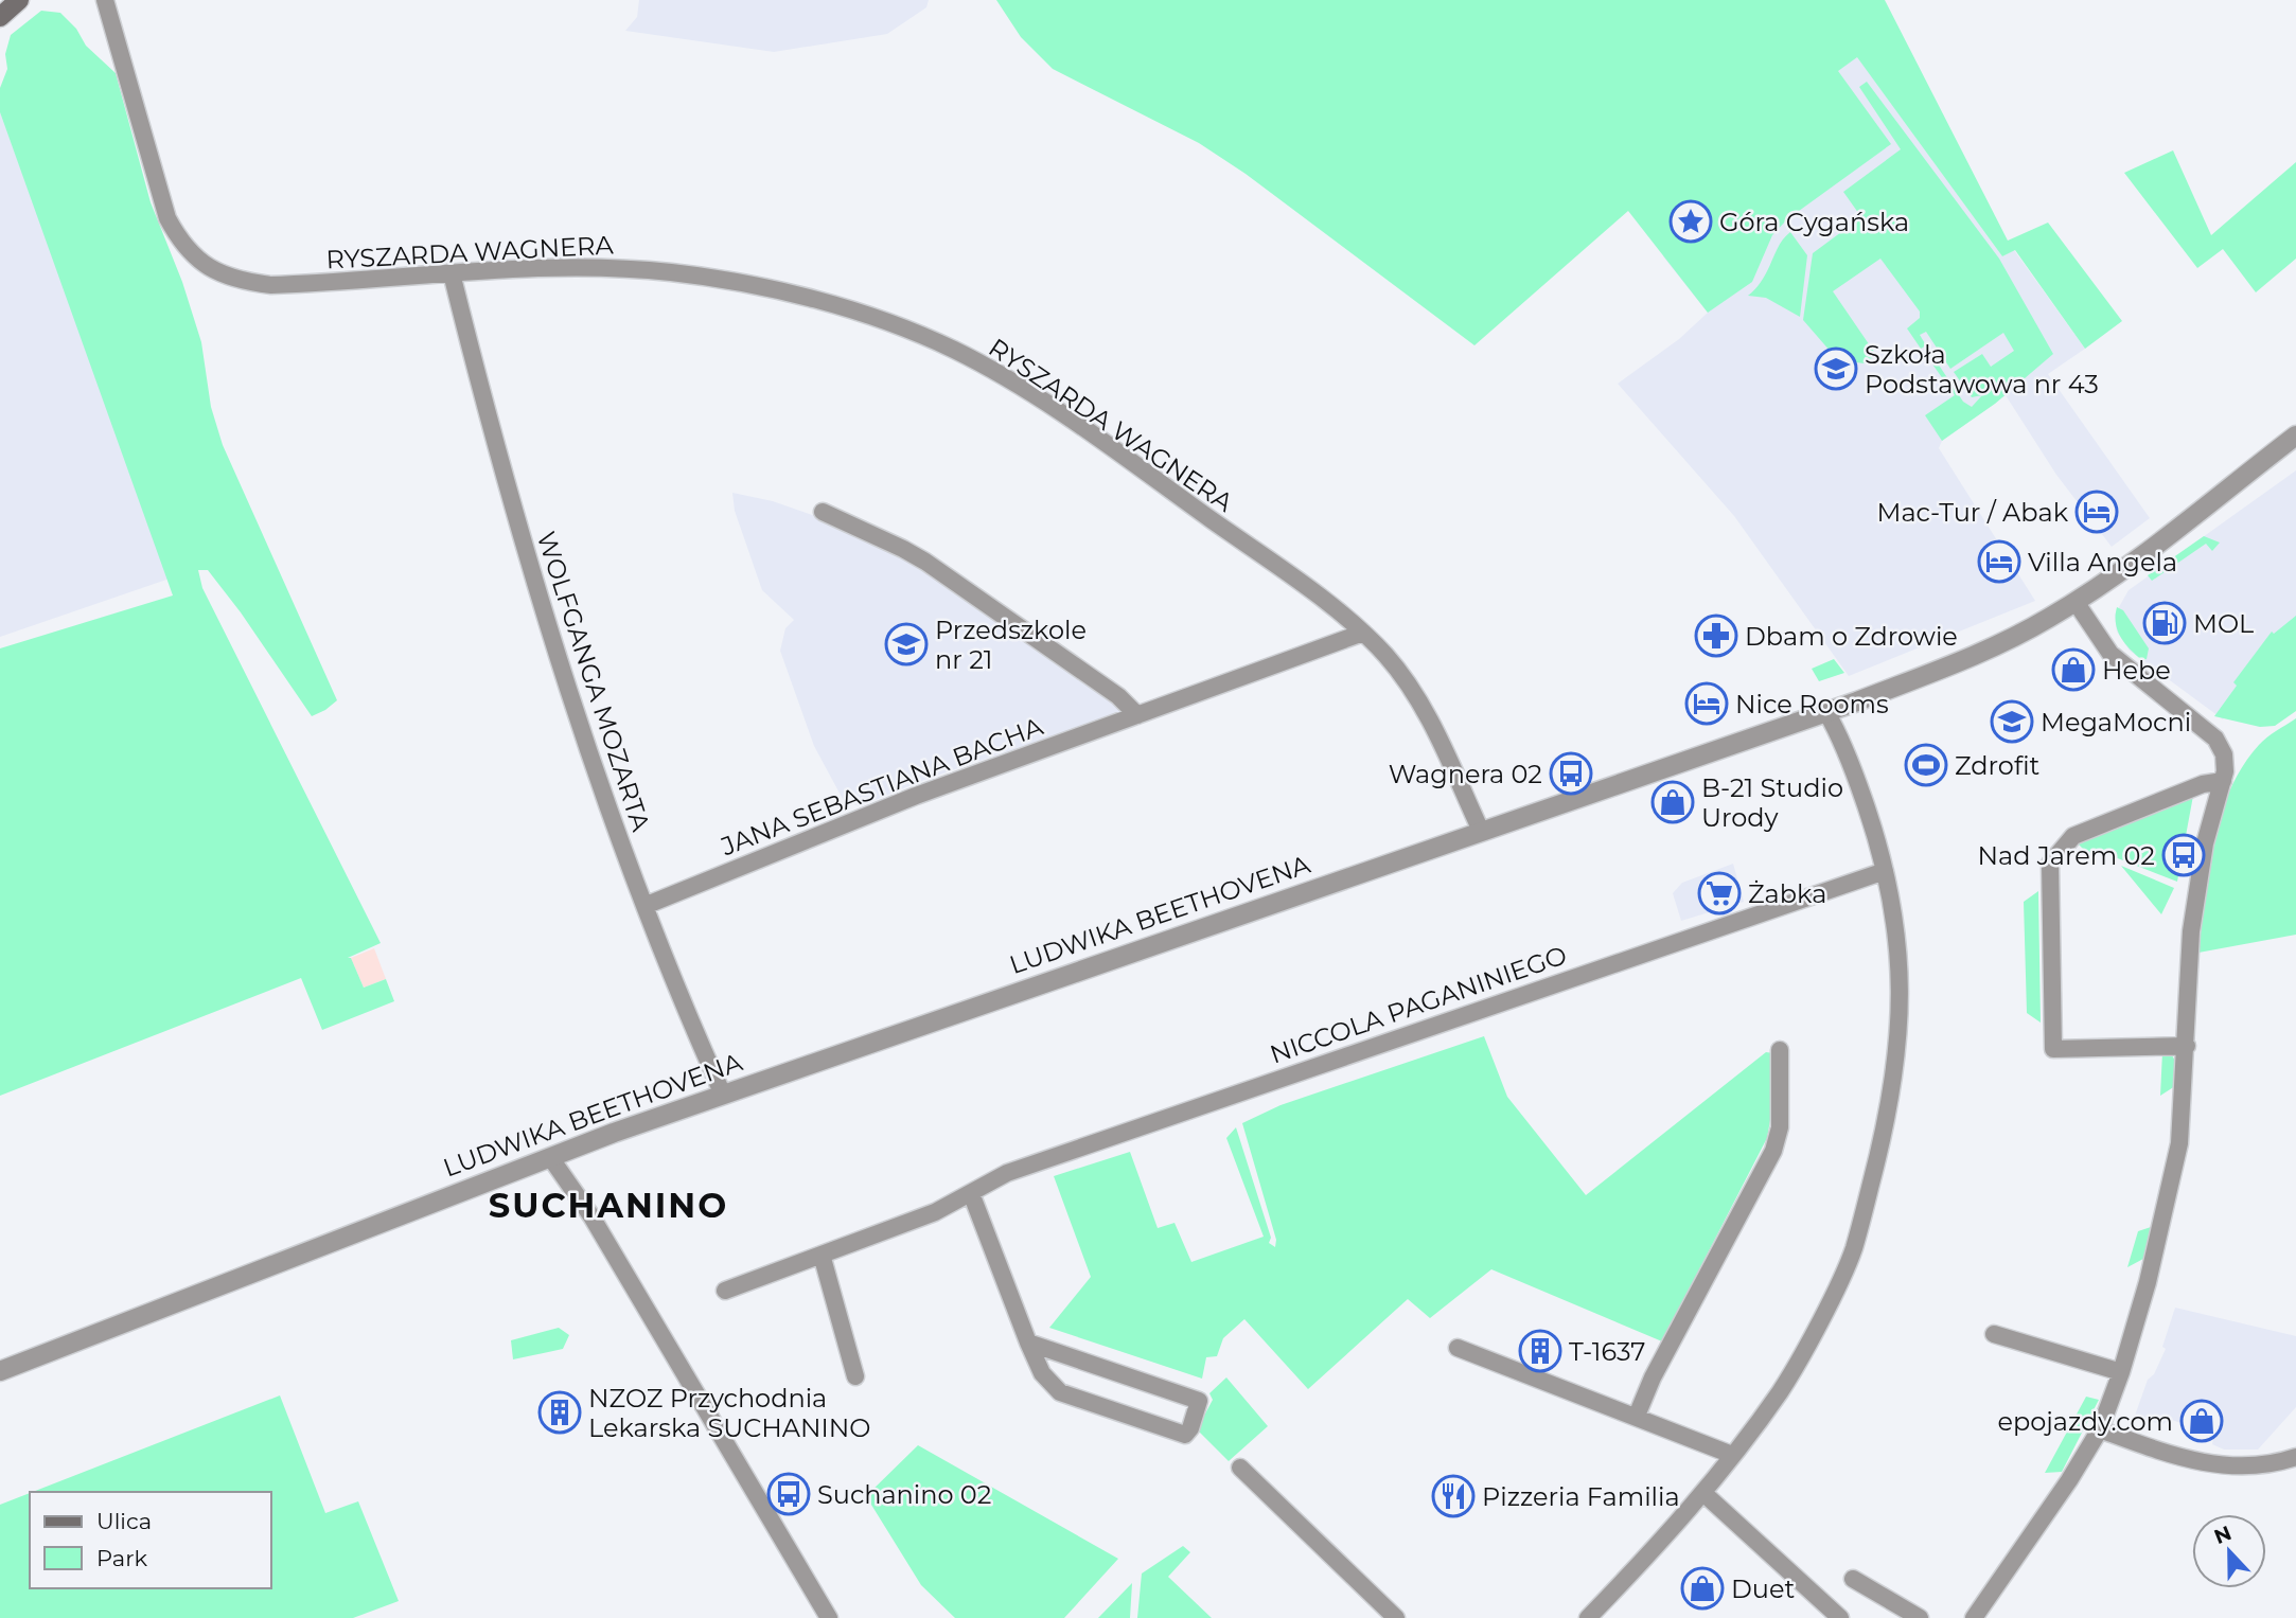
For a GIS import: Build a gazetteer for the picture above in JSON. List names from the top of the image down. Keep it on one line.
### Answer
{"streets":{"street":["RYSZARDA WAGNERA","WOLFGANGA MOZARTA","JANA SEBASTIANA BACHA","LUDWIKA BEETHOVENA","NICCOLA PAGANINIEGO"]},"crossings":[["RYSZARDA WAGNERA","WOLFGANGA MOZARTA"],["RYSZARDA WAGNERA","JANA SEBASTIANA BACHA"],["RYSZARDA WAGNERA","LUDWIKA BEETHOVENA"],["WOLFGANGA MOZARTA","JANA SEBASTIANA BACHA"],["WOLFGANGA MOZARTA","LUDWIKA BEETHOVENA"]],"districts":["SUCHANINO"],"places":{"place":["Góra Cygańska"],"school or university":["Szkoła Podstawowa nr 43","Przedszkole nr 21","MegaMocni"],"hotel":["Mac-Tur / Abak","Villa Angela","Nice Rooms"],"fuel station":["MOL"],"pharmacy":["Dbam o Zdrowie"],"shop":["Hebe","B-21 Studio Urody","epojazdy.com","Duet"],"sports":["Zdrofit"],"bus stop":["Wagnera 02","Nad Jarem 02","Suchanino 02"],"supermarket":["Żabka"],"building":["T-1637","NZOZ Przychodnia Lekarska SUCHANINO"],"restaurant":["Pizzeria Familia"]},"legend":["Ulica","Park"],"north":"top"}
